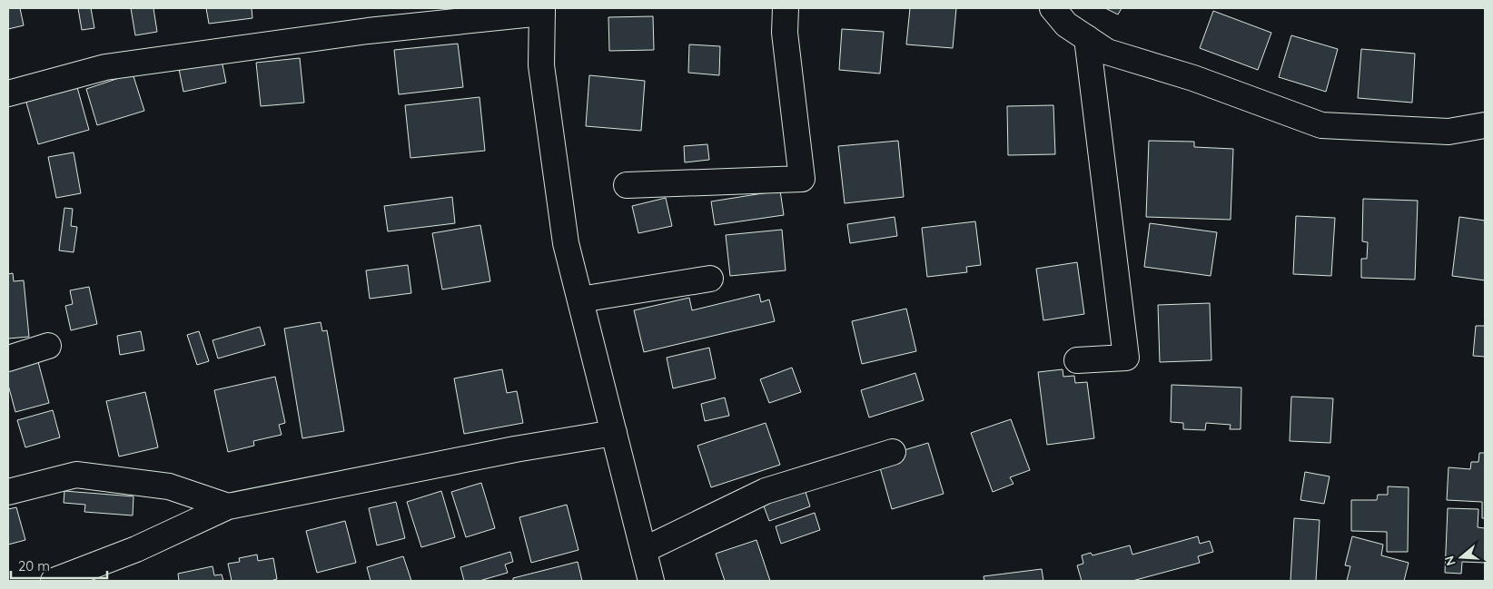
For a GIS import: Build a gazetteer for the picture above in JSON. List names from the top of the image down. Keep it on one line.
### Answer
{"scale_bar":"20 m","north":"left"}
